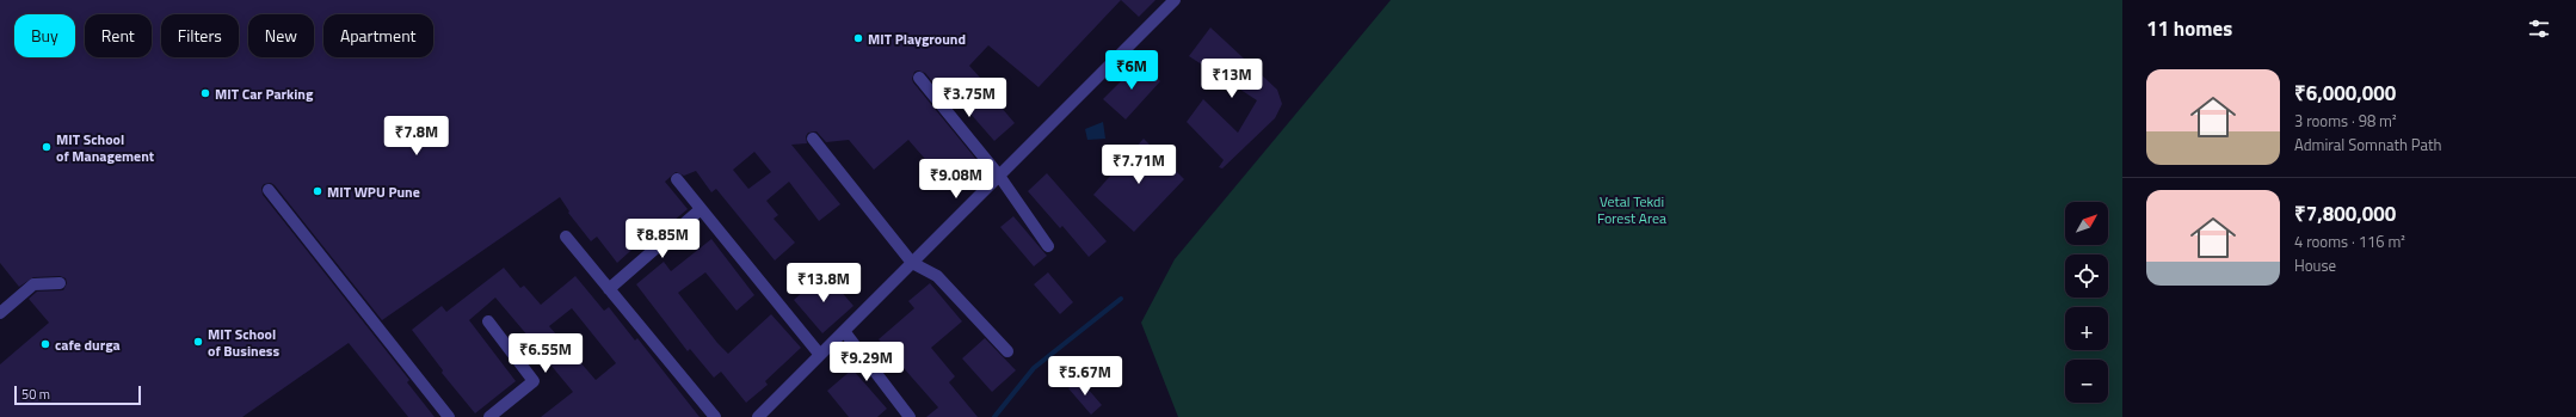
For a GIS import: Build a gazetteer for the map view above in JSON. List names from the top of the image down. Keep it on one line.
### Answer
{"parks":["Vetal Tekdi Forest Area"],"places":["MIT Playground","MIT Car Parking","MIT School of Management","MIT WPU Pune","MIT School of Business","cafe durga"],"scale_bar":"50 m","north":"top right","page":{"heading":"11 homes","chip":["Buy","Rent","Filters","New","Apartment"],"price":["₹6M","₹13M","₹3.75M","₹7.8M","₹7.71M","₹9.08M","₹8.85M","₹13.8M","₹6.55M","₹9.29M","₹5.67M"],"list":[{"name":"₹6,000,000","note":"3 rooms · 98 m² · Admiral Somnath Path"},{"name":"₹7,800,000","note":"4 rooms · 116 m² · House"}],"map_buttons":["+","−"],"scale":"50 m"}}
